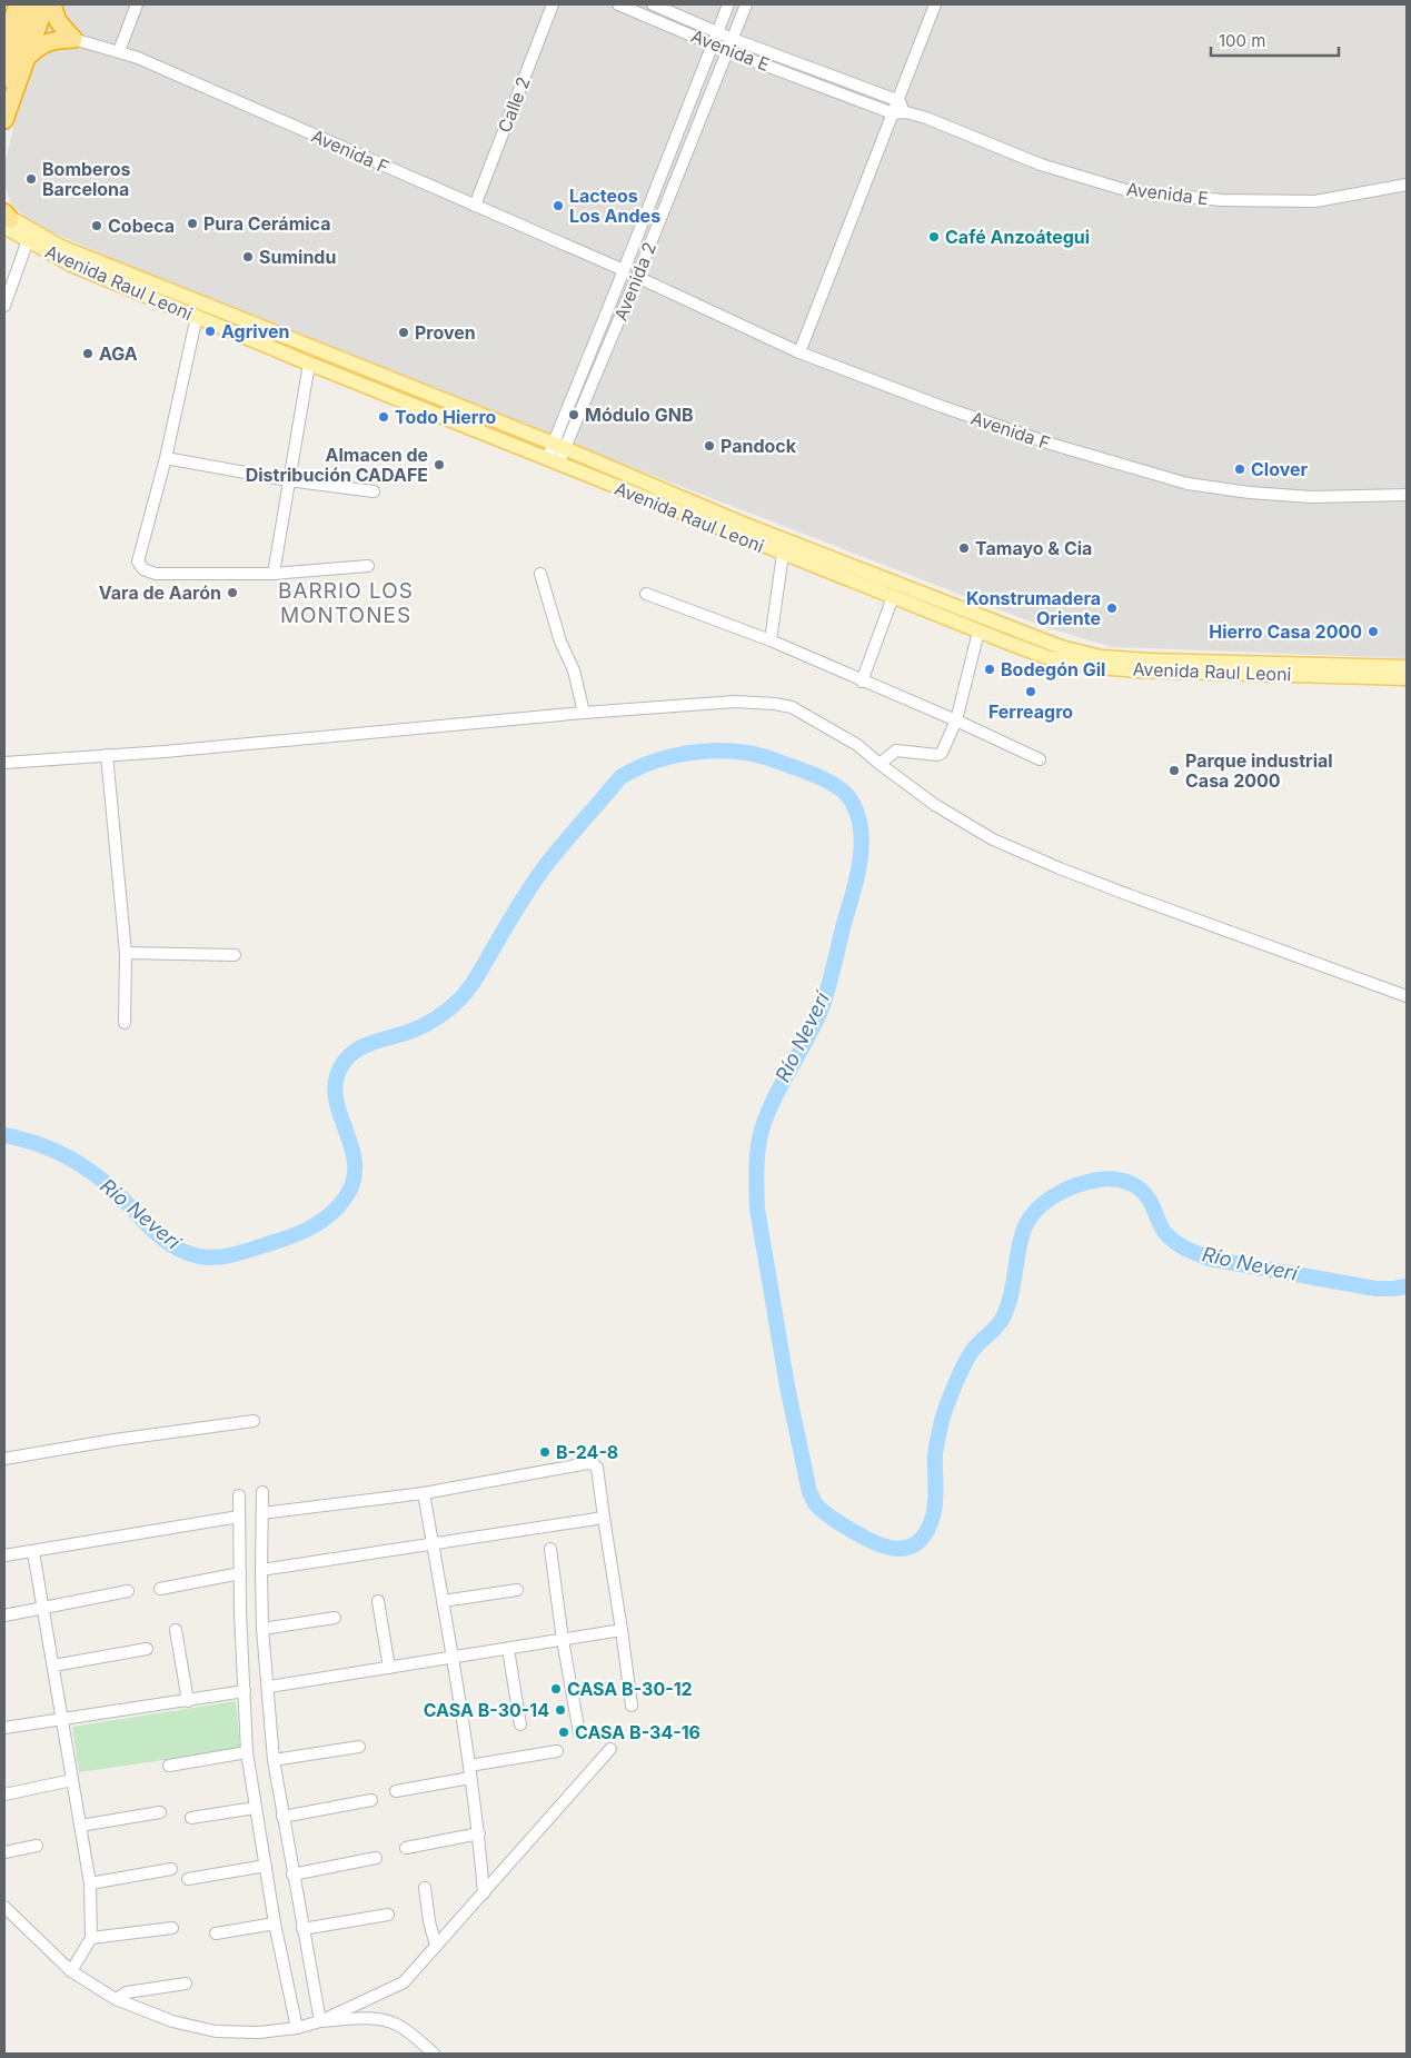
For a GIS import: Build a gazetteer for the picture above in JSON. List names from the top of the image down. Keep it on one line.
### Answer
{"streets":{"main road":["Avenida Raul Leoni"],"street":["Avenida E","Calle 2","Avenida F","Avenida 2"]},"crossings":[["Avenida E","Avenida 2"],["Calle 2","Avenida F"],["Avenida F","Avenida 2"],["Avenida 2","Avenida Raul Leoni"]],"districts":["BARRIO LOS MONTONES"],"water":["Río Neverí"],"places":["Bomberos Barcelona","Lacteos Los Andes","Pura Cerámica","Cobeca","Café Anzoátegui","Sumindu","Agriven","Proven","AGA","Módulo GNB","Todo Hierro","Pandock","Almacen de Distribución CADAFE","Clover","Tamayo & Cia","Vara de Aarón","Konstrumadera Oriente","Hierro Casa 2000","Bodegón Gil","Ferreagro","Parque industrial Casa 2000","B-24-8","CASA B-30-12","CASA B-30-14","CASA B-34-16"],"scale_bar":"100 m"}
